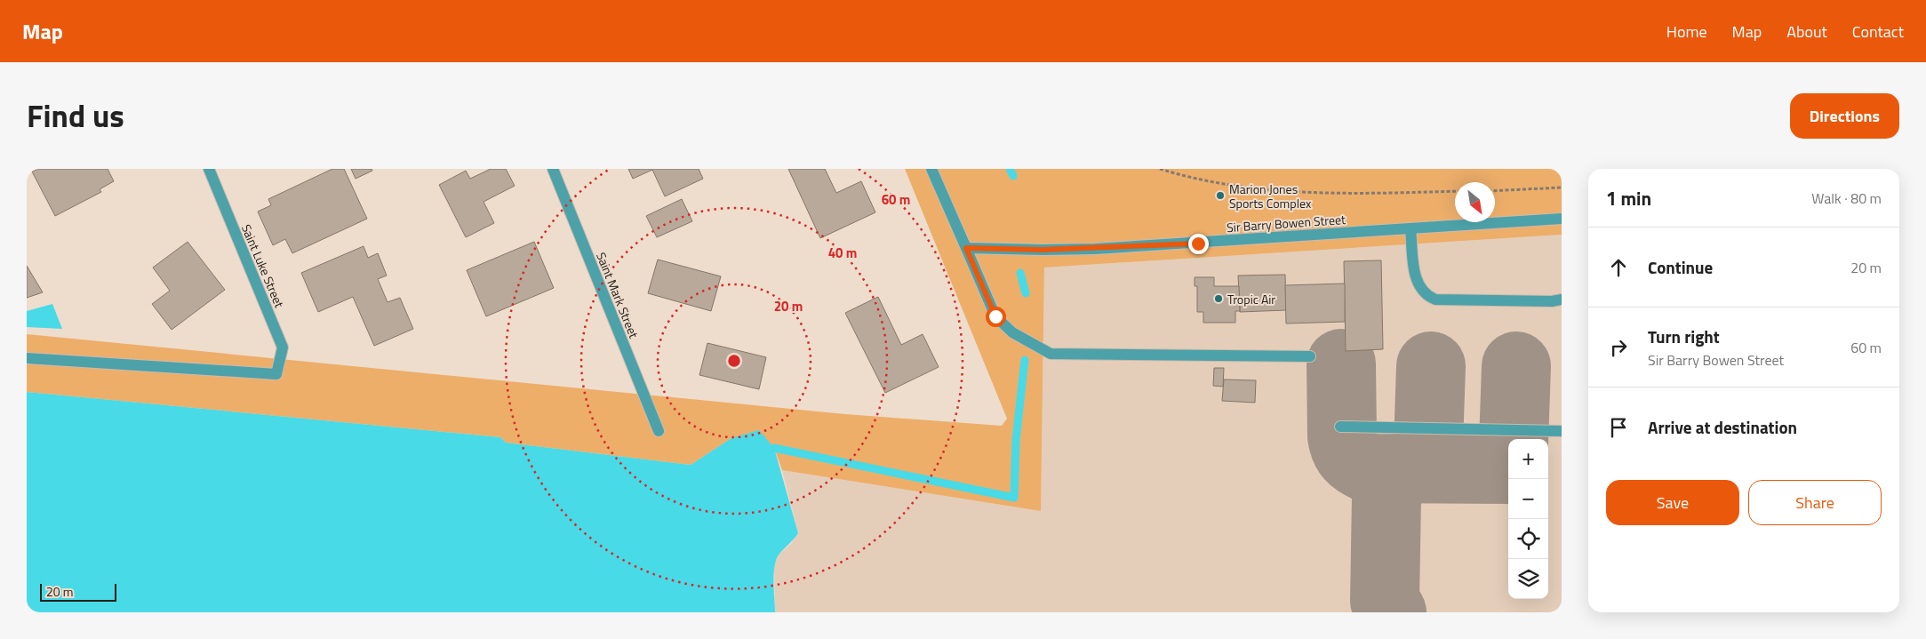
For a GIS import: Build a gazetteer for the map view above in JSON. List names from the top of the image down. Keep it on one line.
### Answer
{"streets":{"street":["Sir Barry Bowen Street","Saint Luke Street","Saint Mark Street"]},"places":["Marion Jones Sports Complex","Tropic Air"],"scale_bar":"20 m","north":"bottom right","page":{"header":"Map","nav":["Home","Map","About","Contact"],"title":"Find us","buttons":["Directions",["Save","Share"]],"heading":["1 min","Walk · 80 m"],"list":[["Continue","20 m"],["Turn right","Sir Barry Bowen Street","60 m"],"Arrive at destination"],"map_buttons":["+","−"],"scale":"20 m"},"rings":["60 m","40 m","20 m"]}
